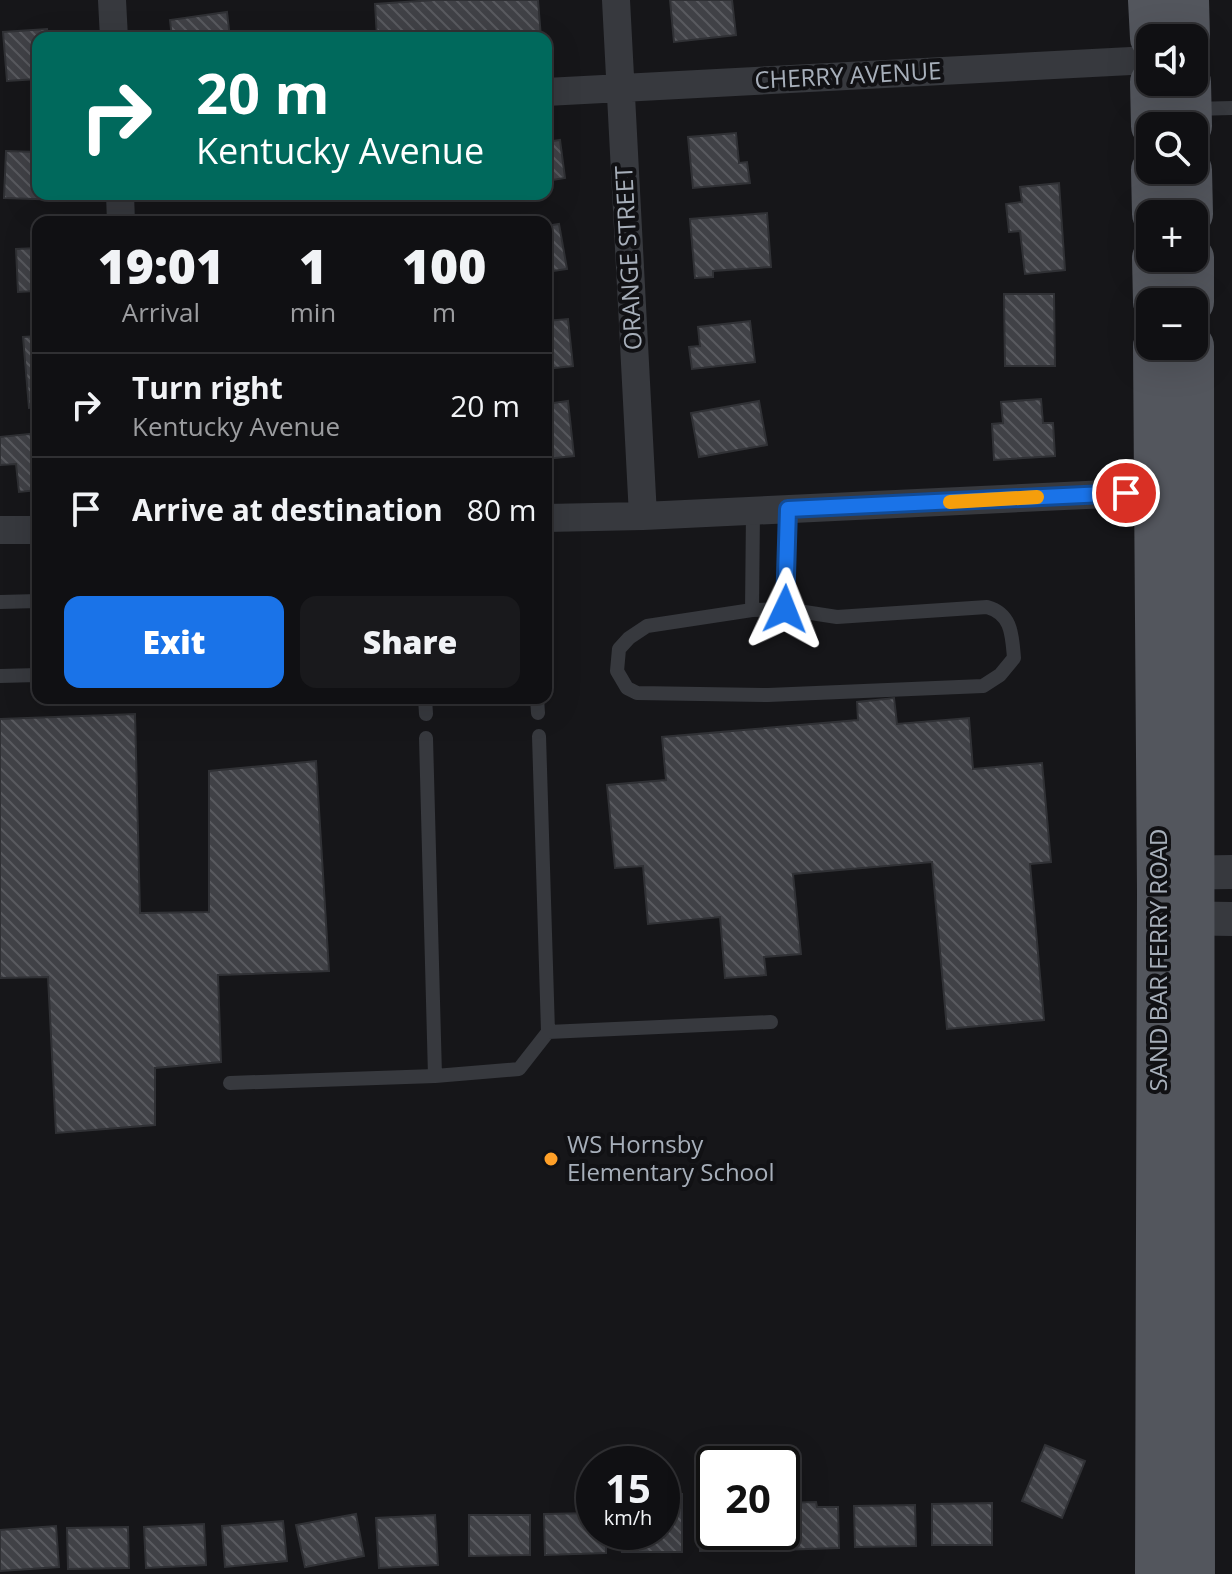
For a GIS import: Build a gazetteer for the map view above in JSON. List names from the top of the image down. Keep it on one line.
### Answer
{"streets":{"main road":["SAND BAR FERRY ROAD"],"street":["CHERRY AVENUE","ORANGE STREET"]},"crossings":[["CHERRY AVENUE","ORANGE STREET"]],"places":["WS Hornsby Elementary School"],"page":{"map_buttons":["+","−"],"turn":["20 m","Kentucky Avenue"],"eta":["19:01","Arrival","1","min","100","m"],"list":[{"name":"Turn right","note":"Kentucky Avenue","value":"20 m"},{"name":"Arrive at destination","value":"80 m"}],"buttons":["Exit","Share"],"speed":"15 km/h","limit":"20"}}
